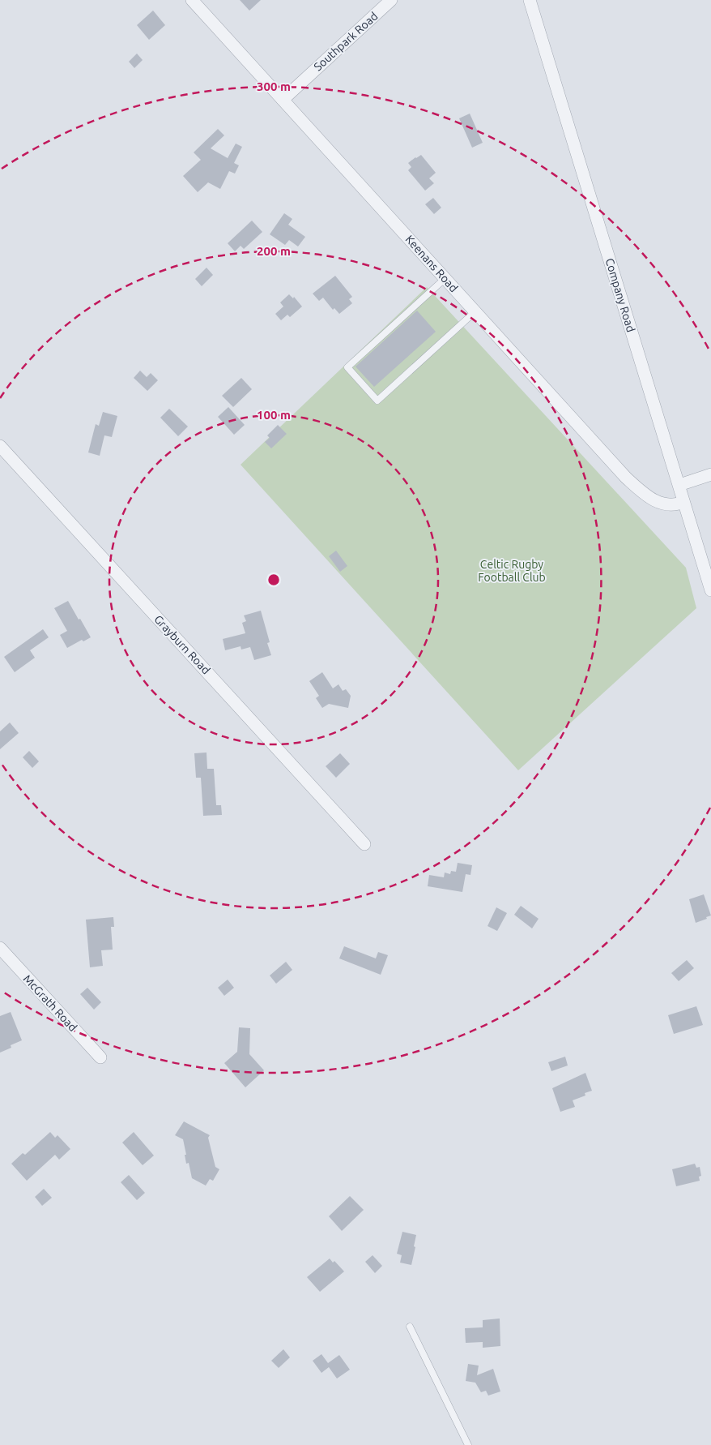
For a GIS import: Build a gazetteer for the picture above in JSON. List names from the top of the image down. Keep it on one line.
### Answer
{"streets":{"street":["Southpark Road","Keenans Road","Company Road","Grayburn Road","McGrath Road"]},"crossings":[["Southpark Road","Keenans Road"],["Keenans Road","Company Road"]],"parks":["Celtic Rugby Football Club"],"rings":["300 m","200 m","100 m"]}
